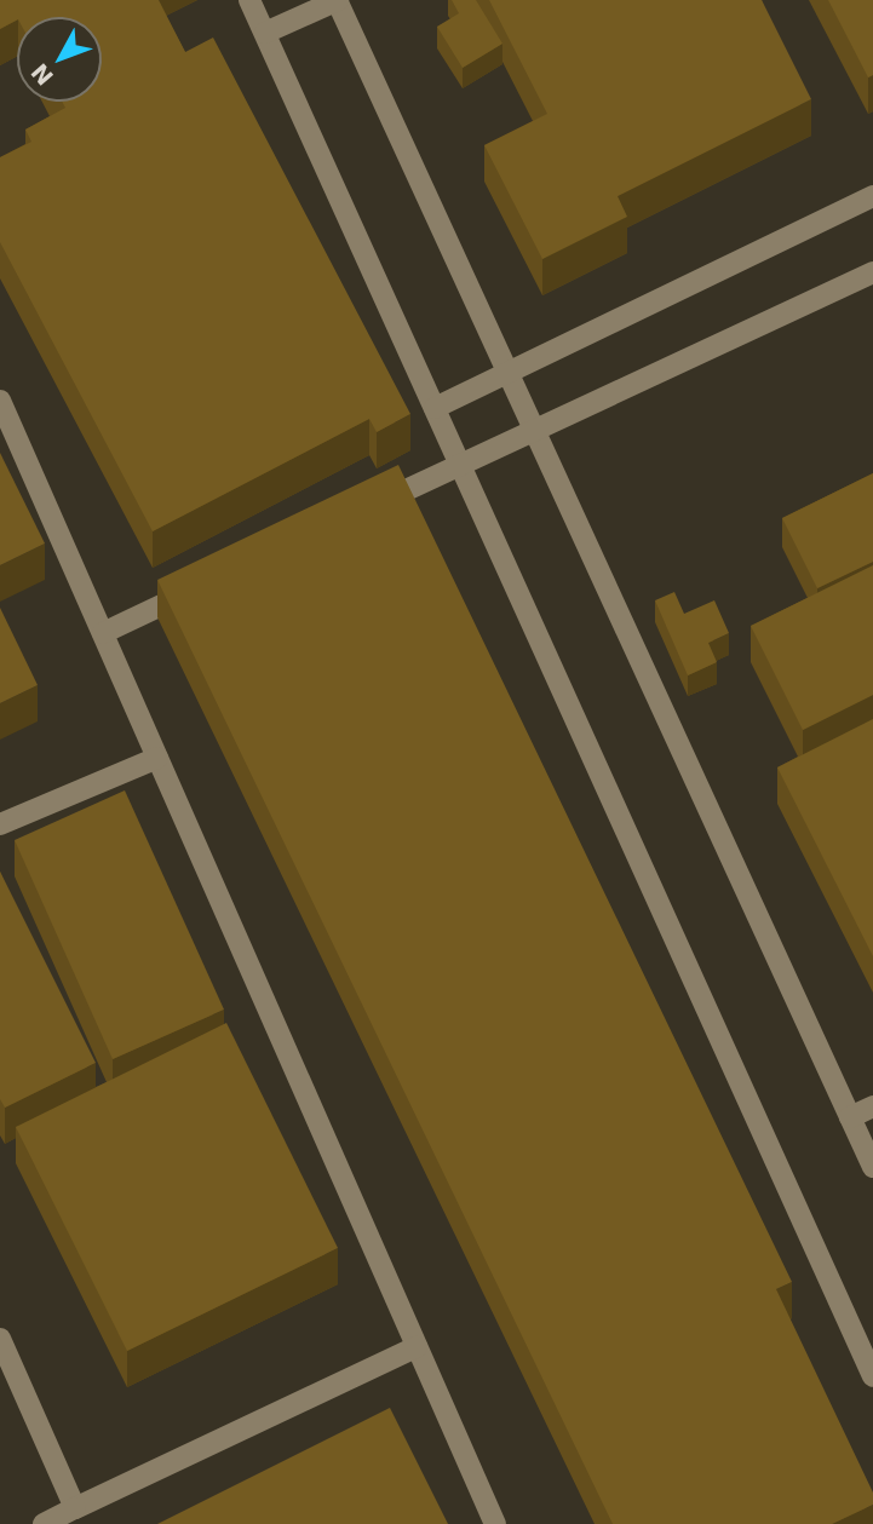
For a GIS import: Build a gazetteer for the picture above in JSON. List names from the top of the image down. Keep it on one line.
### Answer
{"north":"bottom left"}
